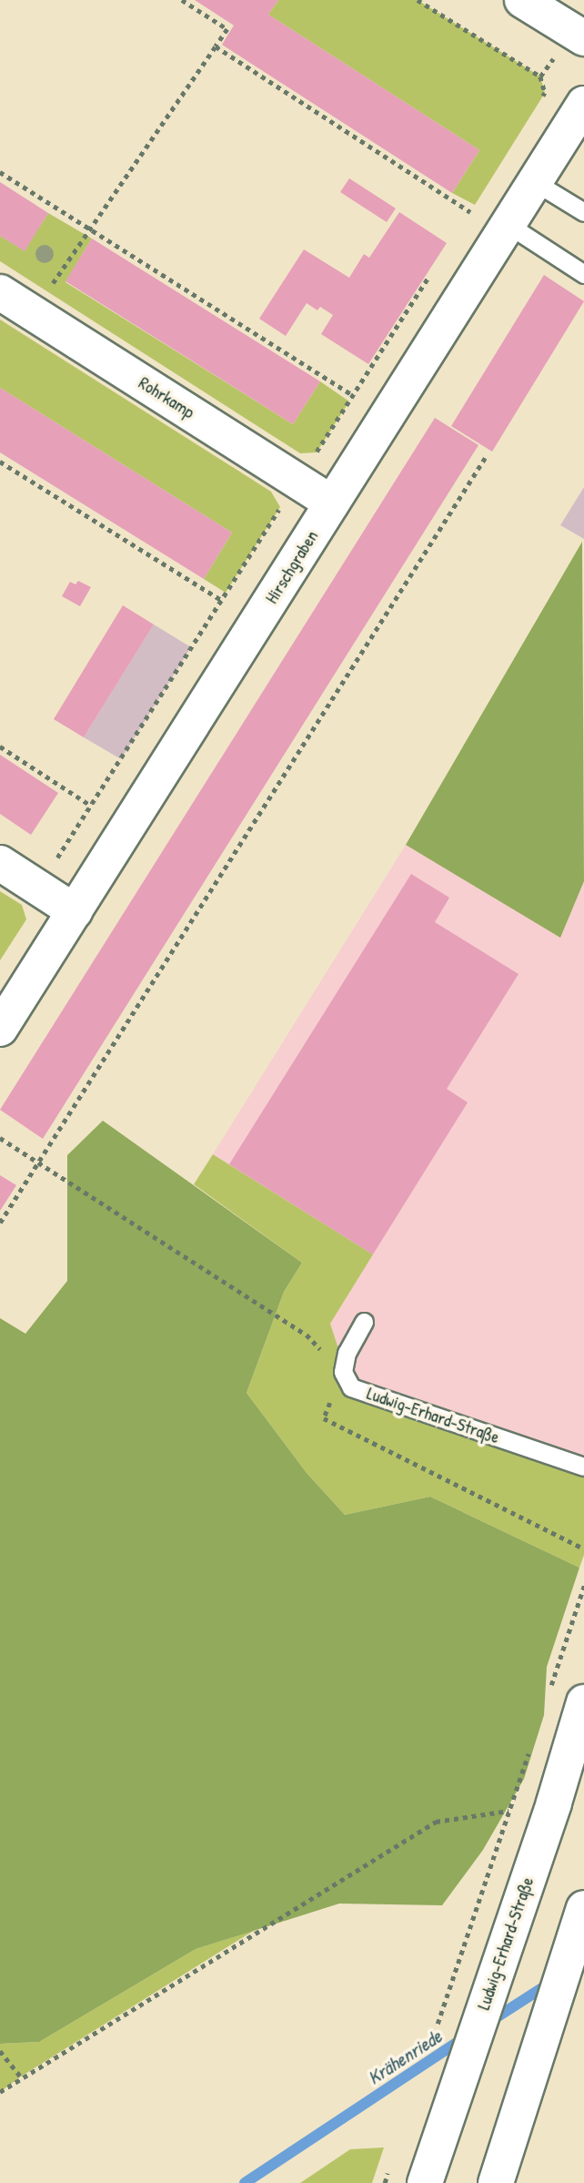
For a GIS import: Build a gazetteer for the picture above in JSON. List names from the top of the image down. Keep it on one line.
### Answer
{"streets":{"street":["Rohrkamp","Hirschgraben","Ludwig-Erhard-Straße"]},"crossings":[["Rohrkamp","Hirschgraben"]],"water":["Krähenriede"]}
